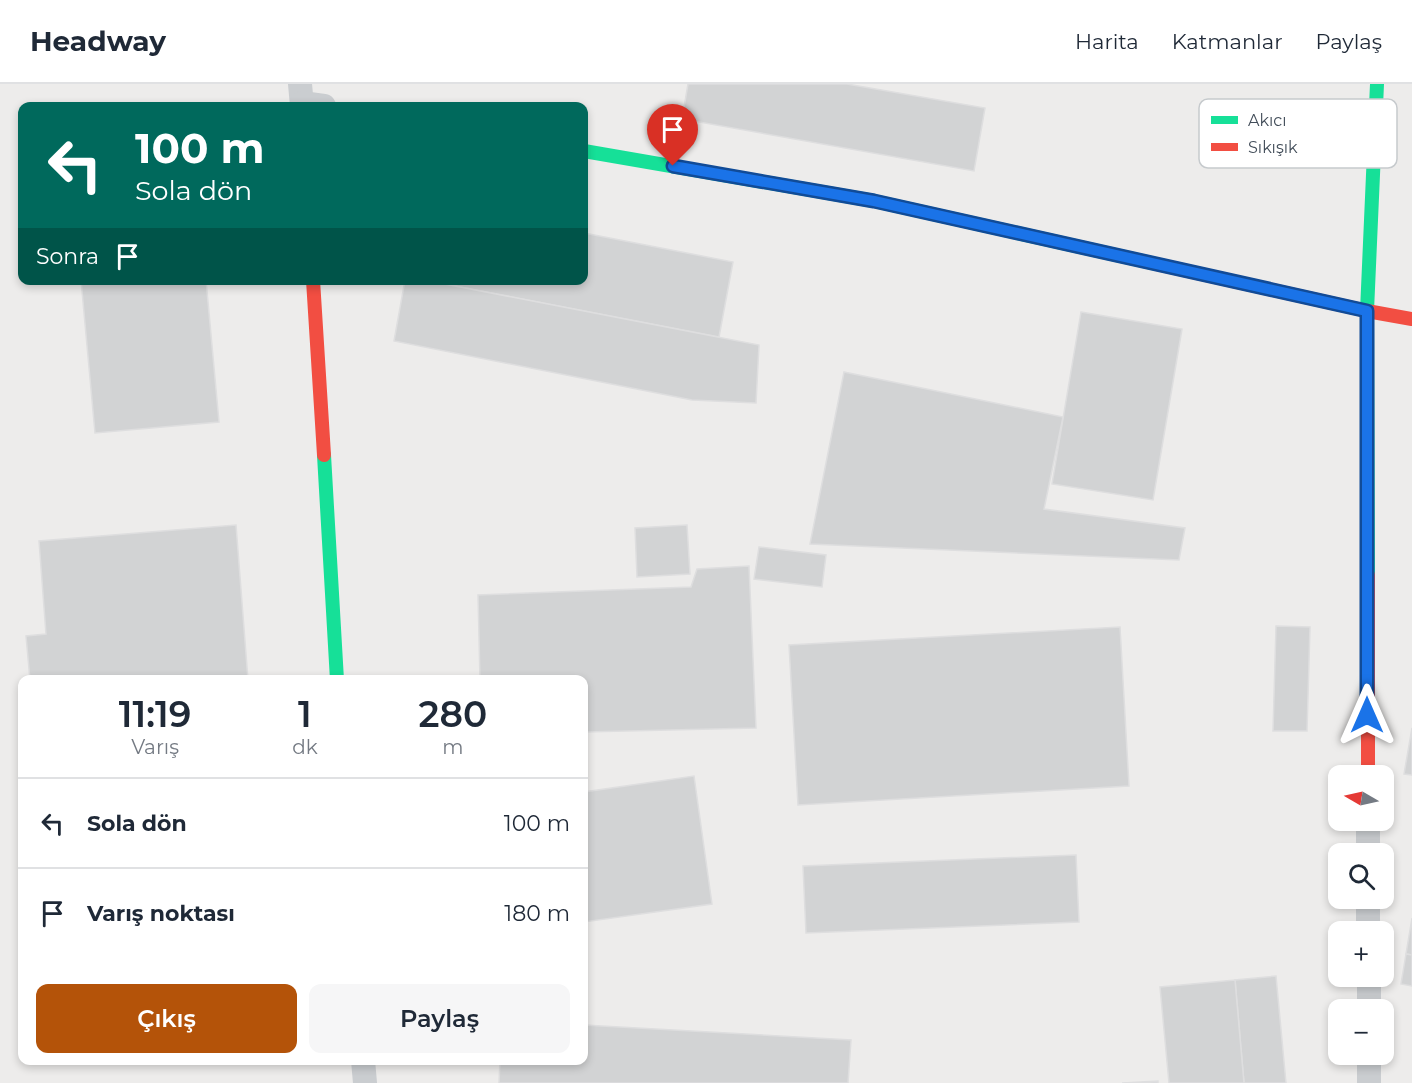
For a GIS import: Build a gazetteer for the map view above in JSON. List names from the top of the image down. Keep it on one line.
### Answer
{"legend":["Akıcı","Sıkışık"],"north":"left","page":{"header":"Headway","nav":["Harita","Katmanlar","Paylaş"],"turn":["100 m","Sola dön"],"then":"Sonra","eta":["11:19","Varış","1","dk","280","m"],"map_buttons":["+","−"],"list":[{"name":"Sola dön","value":"100 m"},{"name":"Varış noktası","value":"180 m"}],"buttons":["Çıkış","Paylaş"]}}
